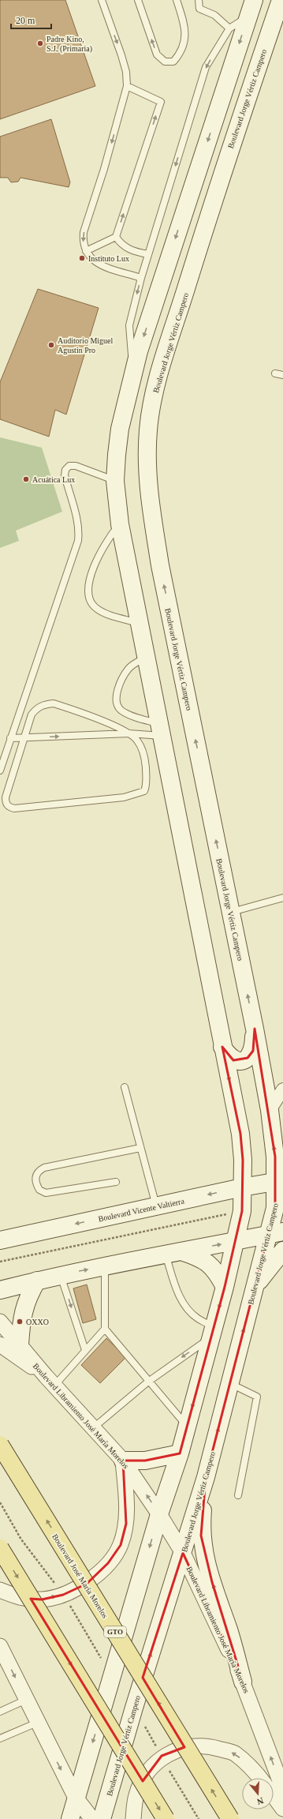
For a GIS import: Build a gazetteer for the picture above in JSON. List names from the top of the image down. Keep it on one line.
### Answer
{"streets":{"main road":["Boulevard Jorge Vértiz Campero","Boulevard Vicente Valtierra","Boulevard José María Morelos","GTO"],"street":["Boulevard Libramiento José María Morelos"]},"crossings":[["Boulevard Jorge Vértiz Campero","Boulevard Vicente Valtierra"],["Boulevard Jorge Vértiz Campero","Boulevard Libramiento José María Morelos"]],"places":["Padre Kino, S.J. (Primaria)","Instituto Lux","Auditorio Miguel Agustin Pro","Acuática Lux","OXXO"],"scale_bar":"20 m","north":"bottom"}
